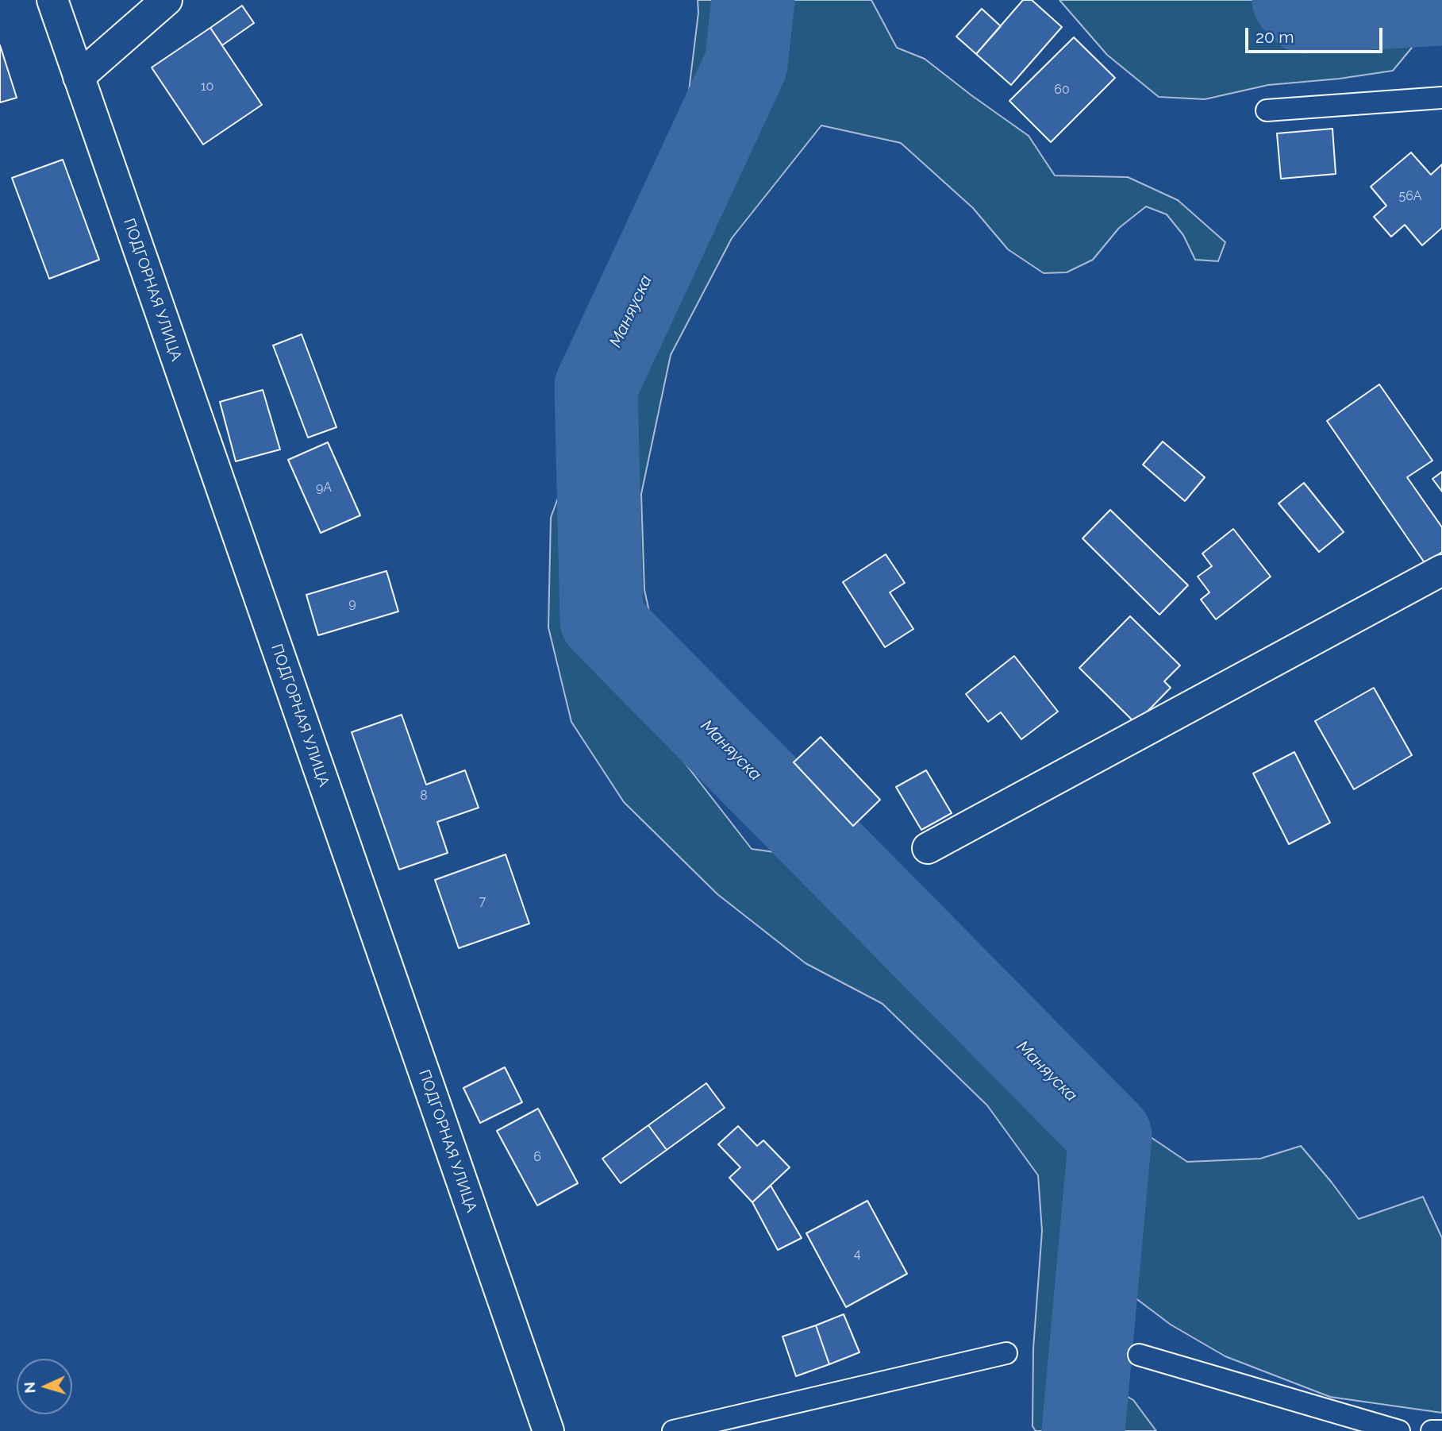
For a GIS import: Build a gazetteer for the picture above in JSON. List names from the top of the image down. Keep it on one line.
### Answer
{"streets":{"street":["ПОДГОРНАЯ УЛИЦА"]},"water":["Маняуска"],"house_numbers":["10","60","56А","9А","9","8","7","6","4"],"scale_bar":"20 m","north":"left"}
